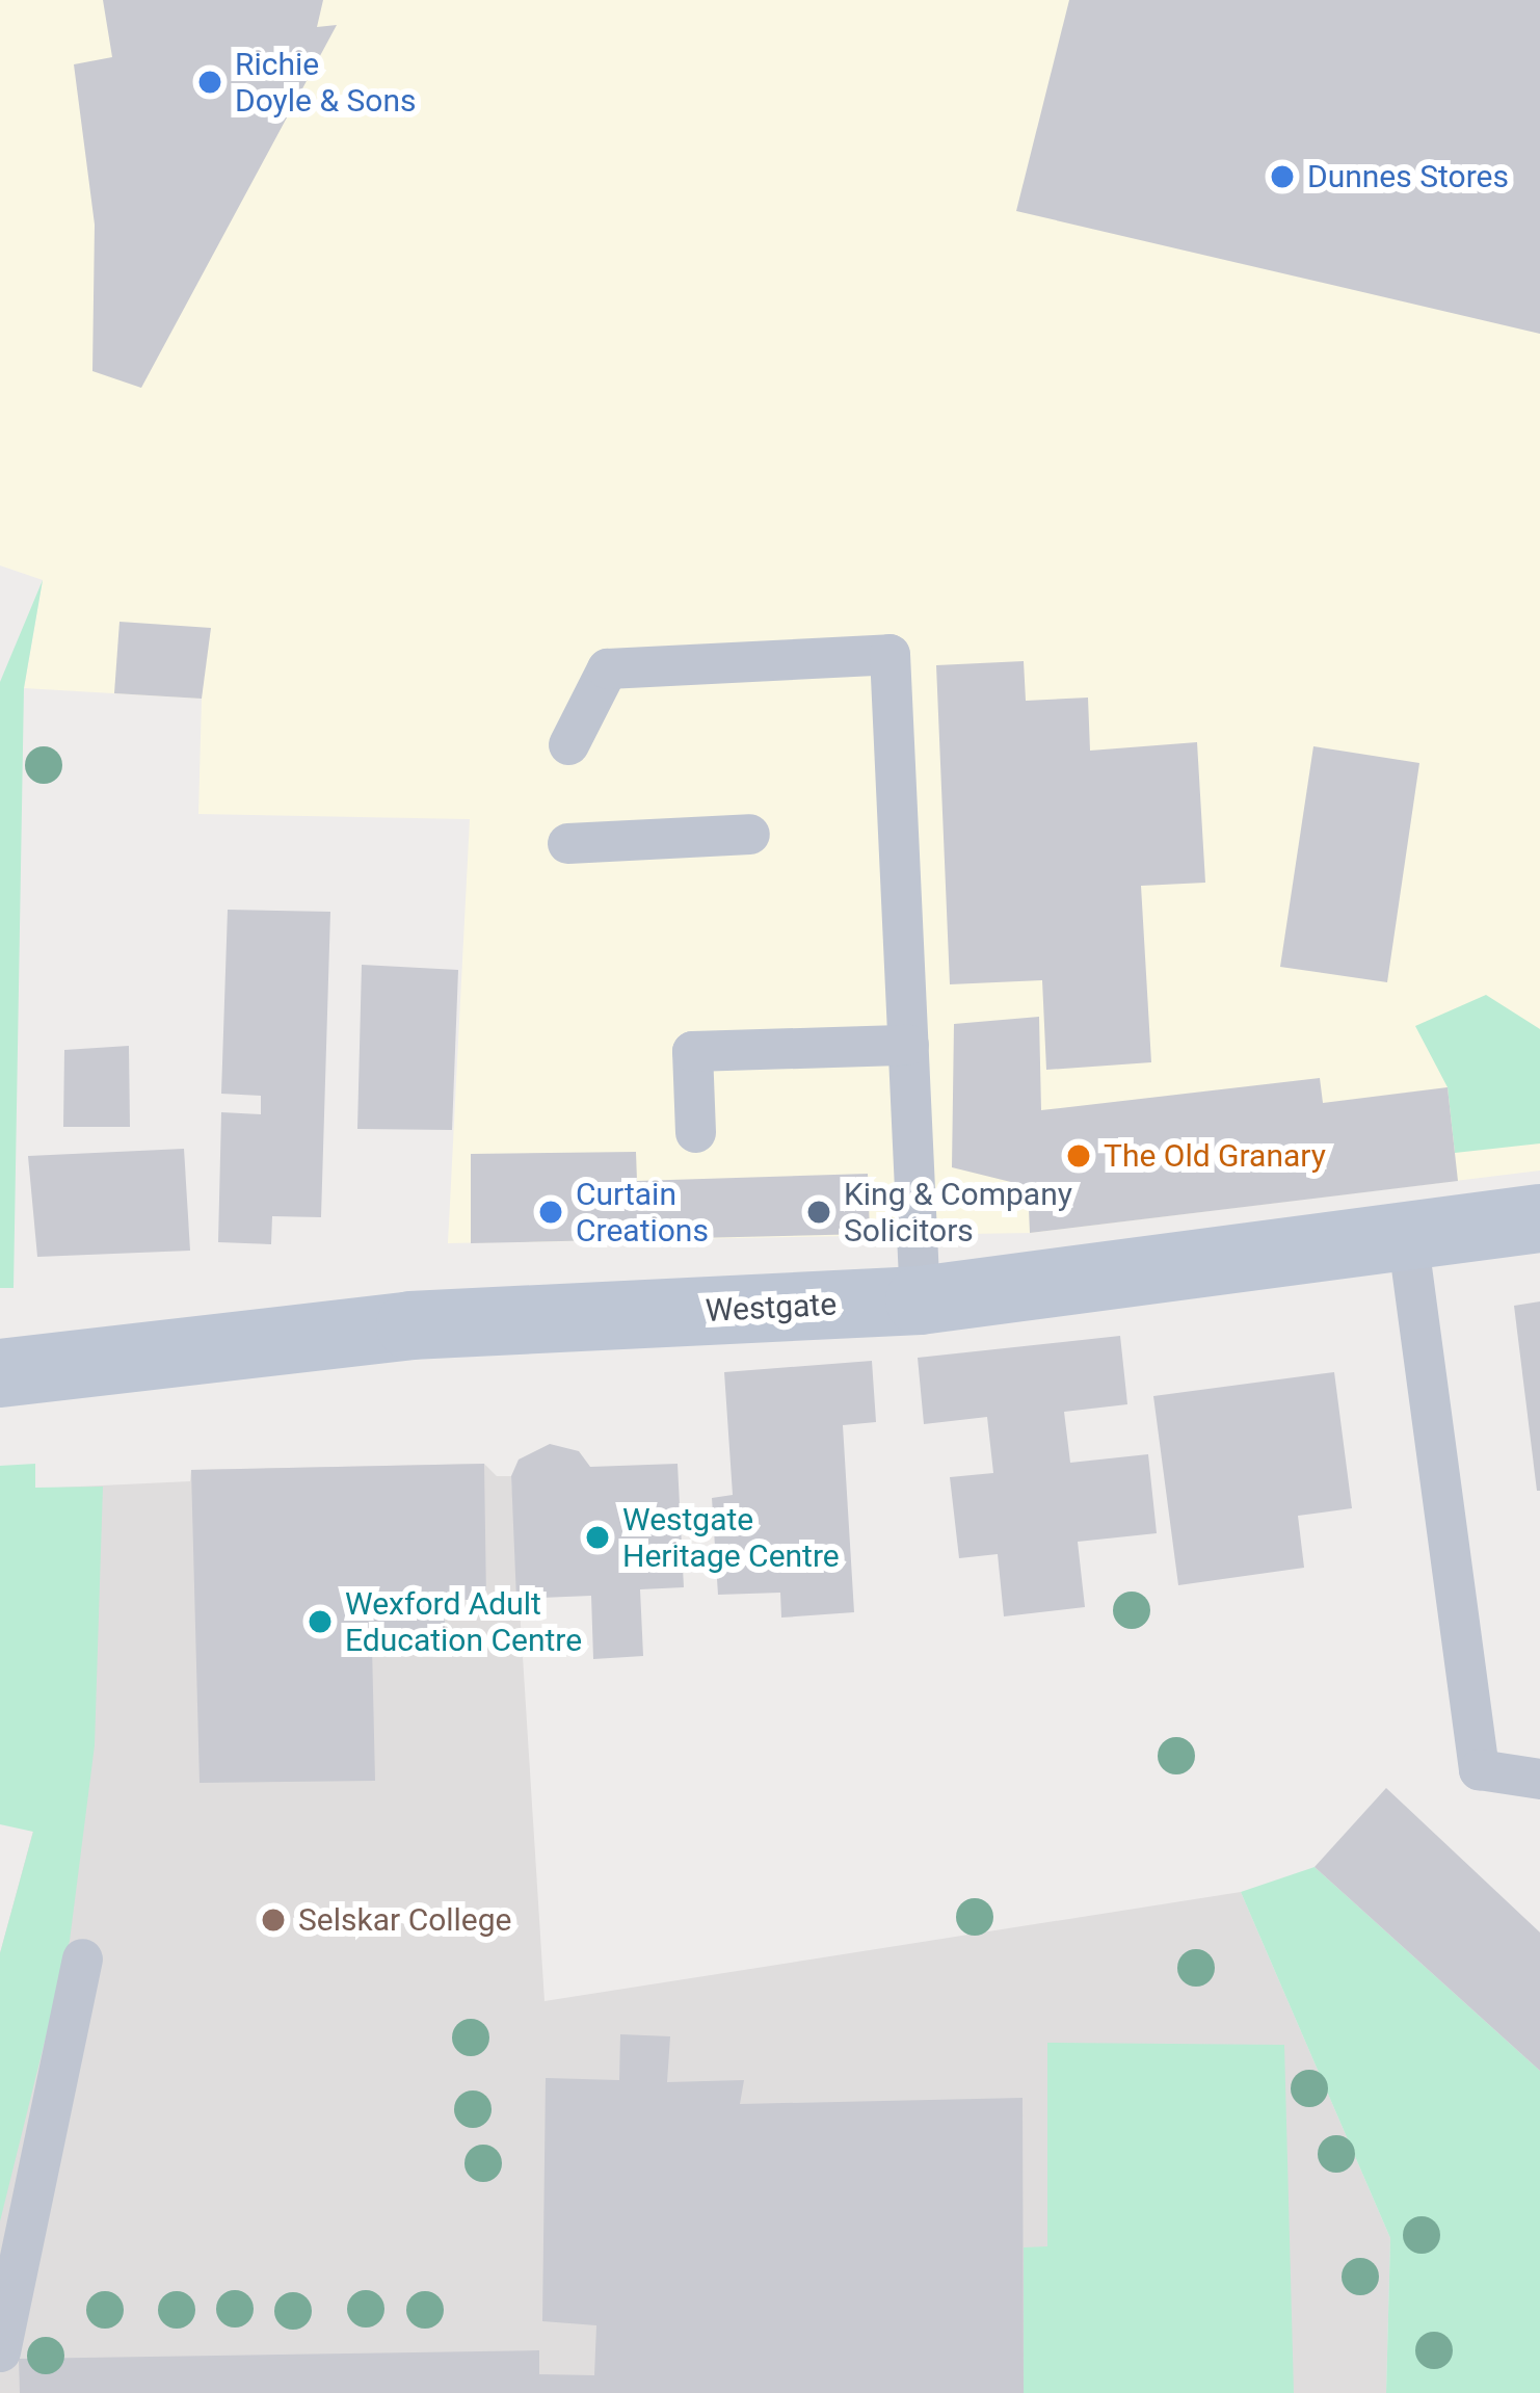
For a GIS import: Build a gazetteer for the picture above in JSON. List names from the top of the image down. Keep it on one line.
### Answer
{"streets":{"main road":["Westgate"]},"places":["Richie Doyle & Sons","Dunnes Stores","The Old Granary","Curtain Creations","King & Company Solicitors","Westgate Heritage Centre","Wexford Adult Education Centre","Selskar College"]}
